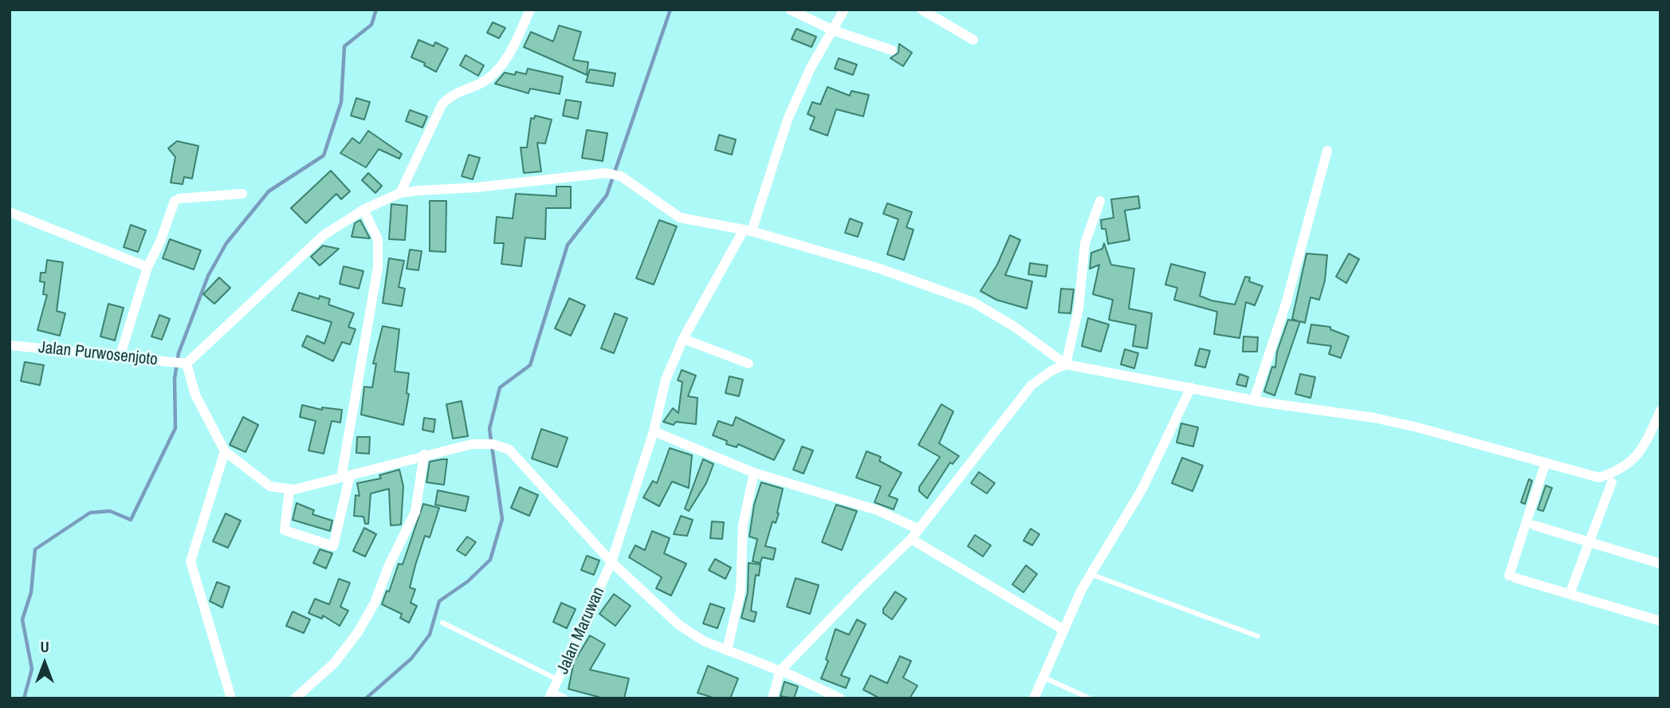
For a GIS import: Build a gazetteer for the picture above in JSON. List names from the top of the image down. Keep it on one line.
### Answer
{"streets":{"street":["Jalan Purwosenjoto","Jalan Maruwan"]},"north":"top"}
